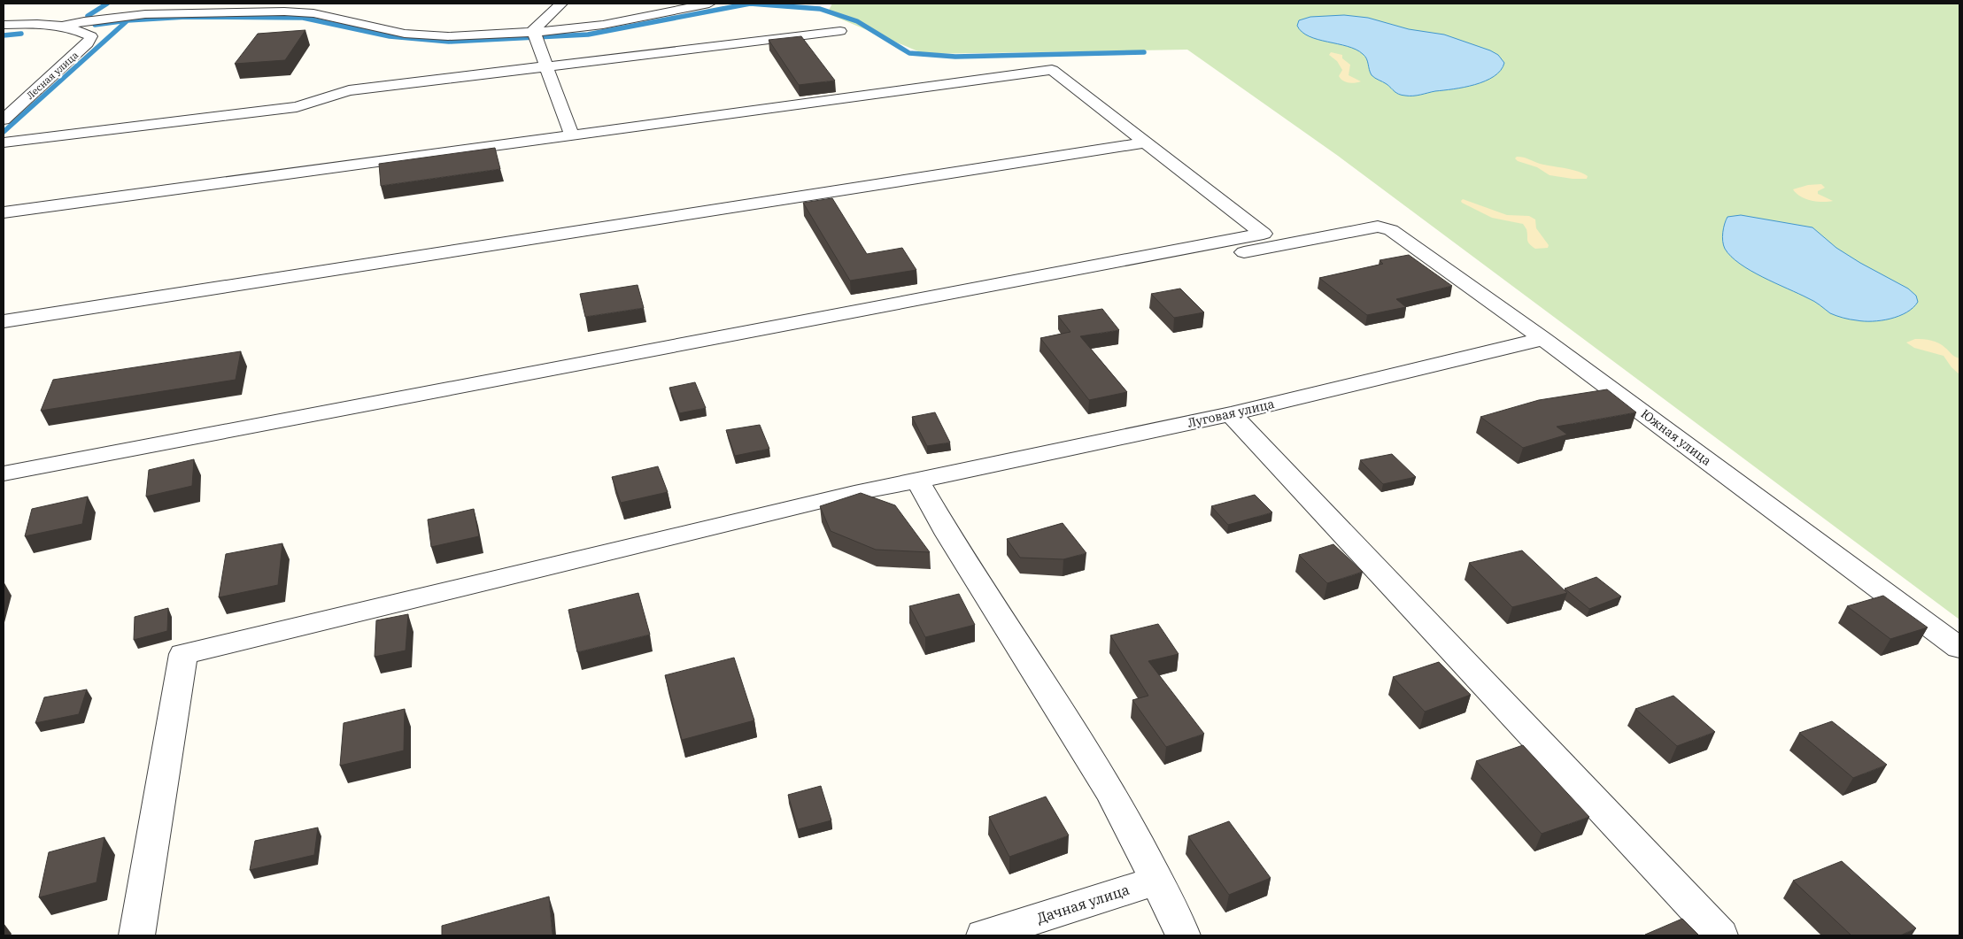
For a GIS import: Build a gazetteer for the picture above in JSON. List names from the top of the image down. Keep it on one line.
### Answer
{"streets":{"street":["Лесная улица","Луговая улица","Южная улица","Дачная улица"]},"crossings":[["Луговая улица","Южная улица"]]}
